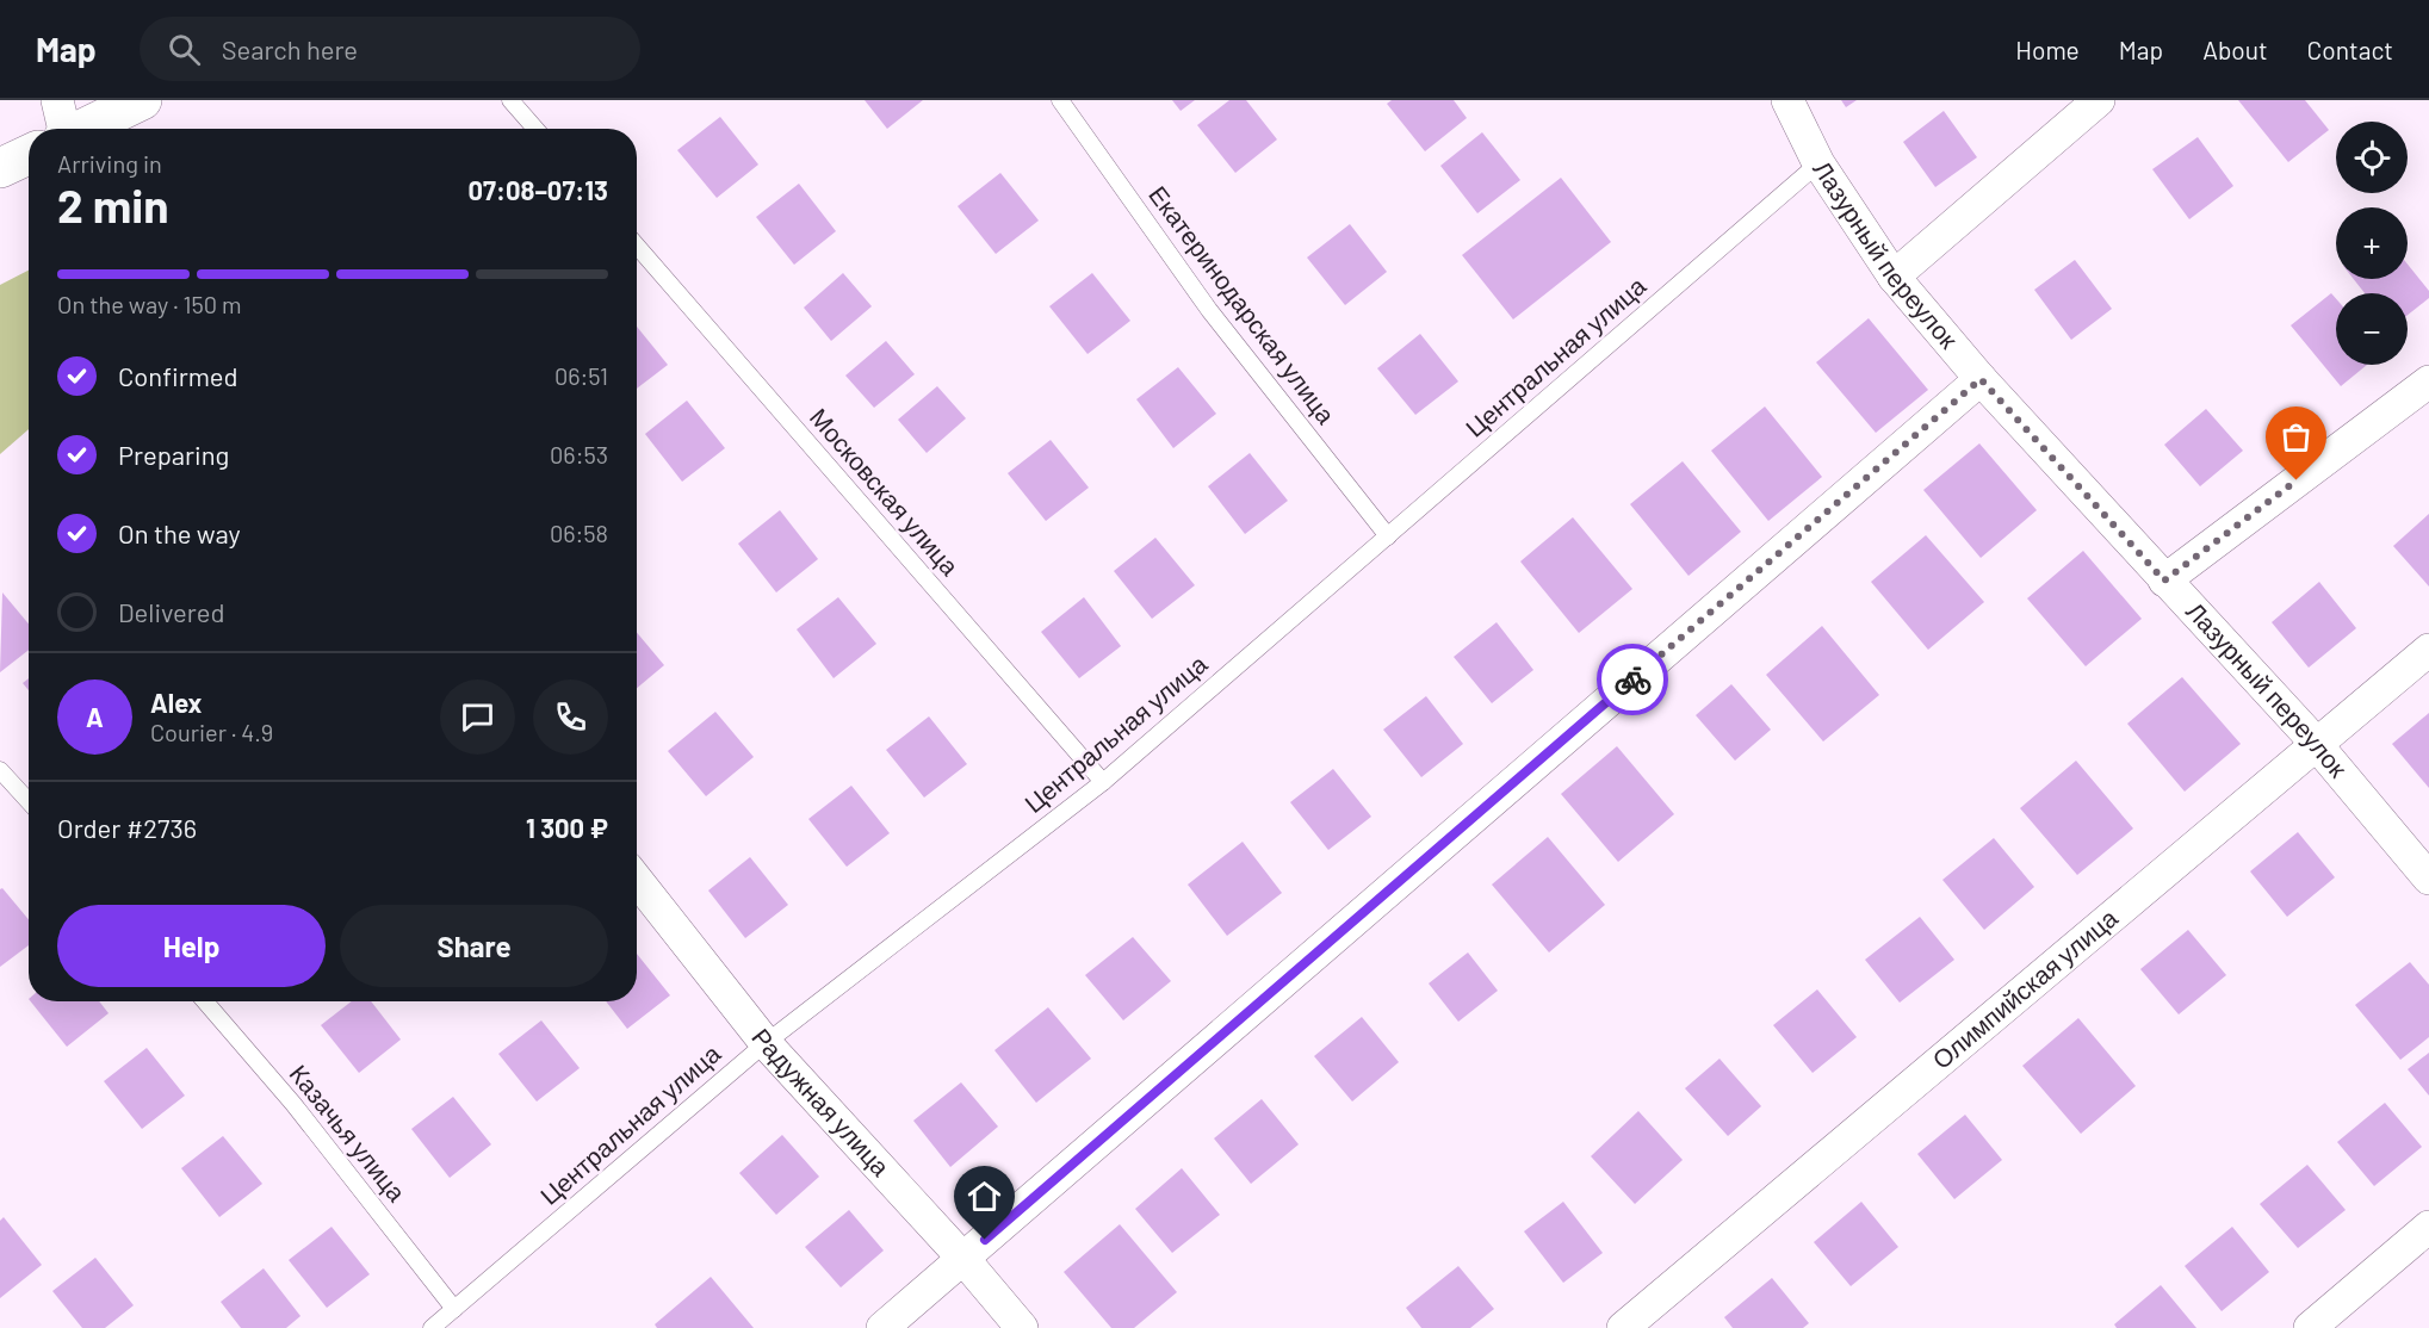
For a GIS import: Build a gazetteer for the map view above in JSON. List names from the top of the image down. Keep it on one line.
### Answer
{"streets":{"street":["Лазурный переулок","Олимпийская улица","Радужная улица"],"lane":["Екатеринодарская улица","Центральная улица","Московская улица","Казачья улица"]},"crossings":[["Лазурный переулок","Центральная улица"],["Лазурный переулок","Олимпийская улица"],["Екатеринодарская улица","Центральная улица"],["Центральная улица","Московская улица"],["Центральная улица","Радужная улица"],["Центральная улица","Казачья улица"]],"page":{"header":"Map","search":"Search here","nav":["Home","Map","About","Contact"],"map_buttons":["+","−"],"heading":["2 min","Arriving in","07:08–07:13"],"panel":["Alex","Courier · 4.9","Order #2736","1 300 ₽"],"bar":"On the way · 150 m","list":[["Confirmed","06:51"],["Preparing","06:53"],["On the way","06:58"],"Delivered"],"round":"A","buttons":["Help","Share"]}}
